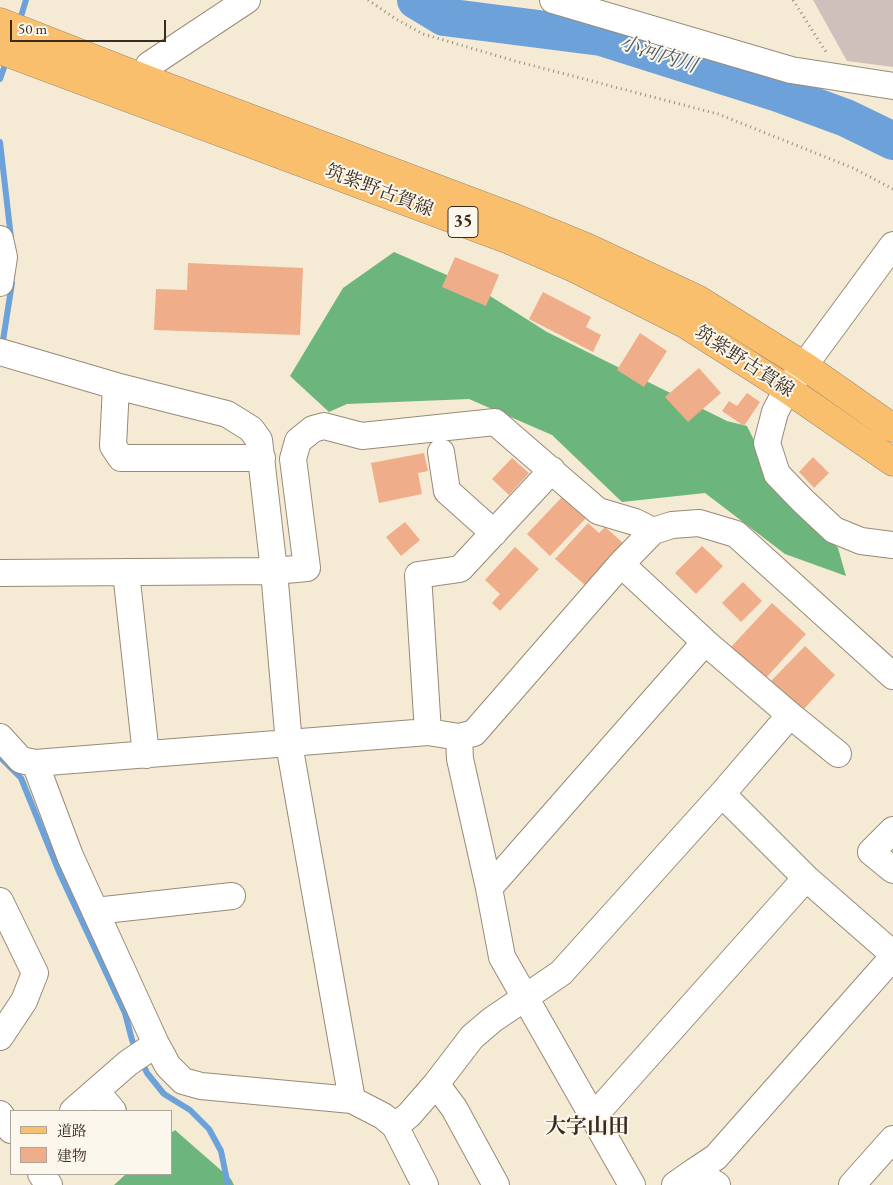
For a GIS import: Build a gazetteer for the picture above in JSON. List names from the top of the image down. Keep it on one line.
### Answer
{"streets":{"main road":["筑紫野古賀線","35"]},"districts":["大字山田"],"water":["小河内川"],"legend":["道路","建物"],"scale_bar":"50 m"}
